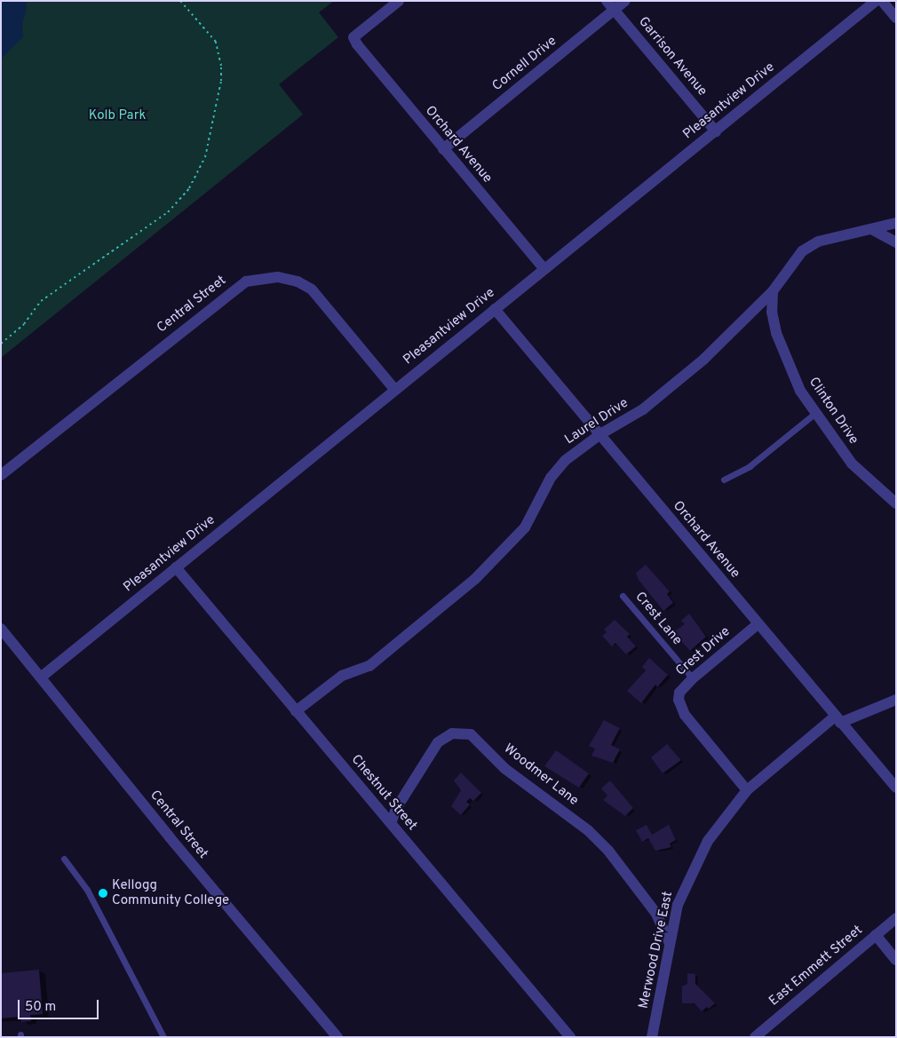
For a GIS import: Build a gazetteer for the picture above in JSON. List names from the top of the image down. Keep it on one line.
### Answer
{"streets":{"street":["Garrison Avenue","Cornell Drive","Pleasantview Drive","Orchard Avenue","Central Street","Clinton Drive","Laurel Drive","Crest Drive","Woodmer Lane","Chestnut Street","Merwood Drive East","East Emmett Street"],"lane":["Crest Lane"]},"crossings":[["Garrison Avenue","Cornell Drive"],["Garrison Avenue","Pleasantview Drive"],["Cornell Drive","Orchard Avenue"],["Pleasantview Drive","Orchard Avenue"],["Pleasantview Drive","Central Street"],["Pleasantview Drive","Chestnut Street"],["Orchard Avenue","Laurel Drive"],["Orchard Avenue","Crest Drive"],["Orchard Avenue","Merwood Drive East"],["Clinton Drive","Laurel Drive"],["Laurel Drive","Chestnut Street"],["Crest Lane","Crest Drive"],["Crest Drive","Merwood Drive East"],["Woodmer Lane","Chestnut Street"],["Woodmer Lane","Merwood Drive East"]],"parks":["Kolb Park"],"places":["Kellogg Community College"],"scale_bar":"50 m"}
